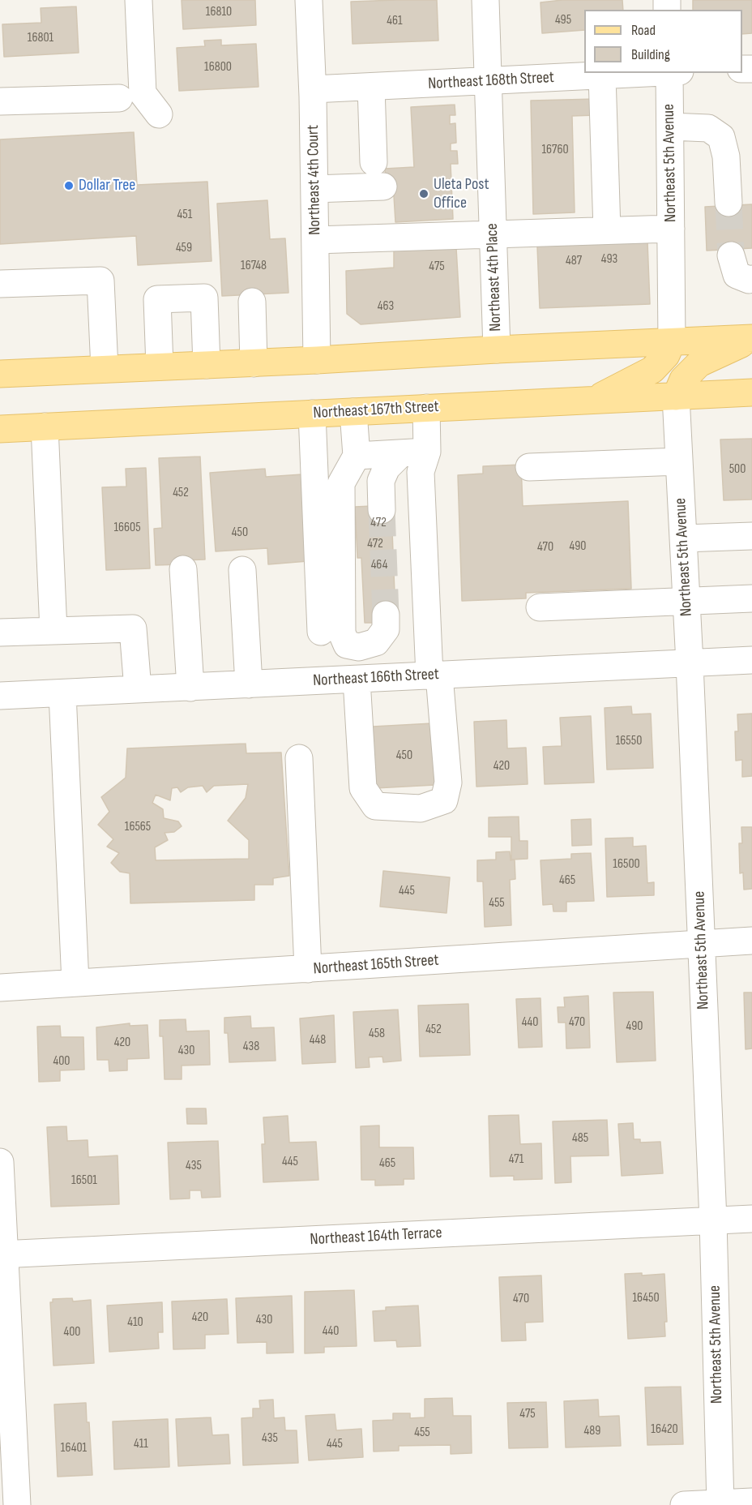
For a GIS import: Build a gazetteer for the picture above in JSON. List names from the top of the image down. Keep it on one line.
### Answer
{"streets":{"main road":["Northeast 167th Street"],"street":["Northeast 168th Street","Northeast 5th Avenue","Northeast 4th Court","Northeast 4th Place","Northeast 166th Street","Northeast 165th Street","Northeast 164th Terrace"]},"crossings":[["Northeast 168th Street","Northeast 4th Court"],["Northeast 168th Street","Northeast 4th Place"],["Northeast 5th Avenue","Northeast 167th Street"],["Northeast 5th Avenue","Northeast 166th Street"],["Northeast 5th Avenue","Northeast 165th Street"],["Northeast 5th Avenue","Northeast 164th Terrace"]],"places":["Dollar Tree","Uleta Post Office"],"house_numbers":["16810","495","461","16801","16800","16760","451","459","493","487","16748","475","463","500","452","472","16605","450","472","490","470","464","16550","450","420","16565","16500","465","445","455","440","470","490","452","458","448","420","438","430","400","485","471","445","465","435","16501","16450","470","420","430","410","440","400","475","16420","489","455","435","411","445","16401"],"legend":["Road","Building"]}
